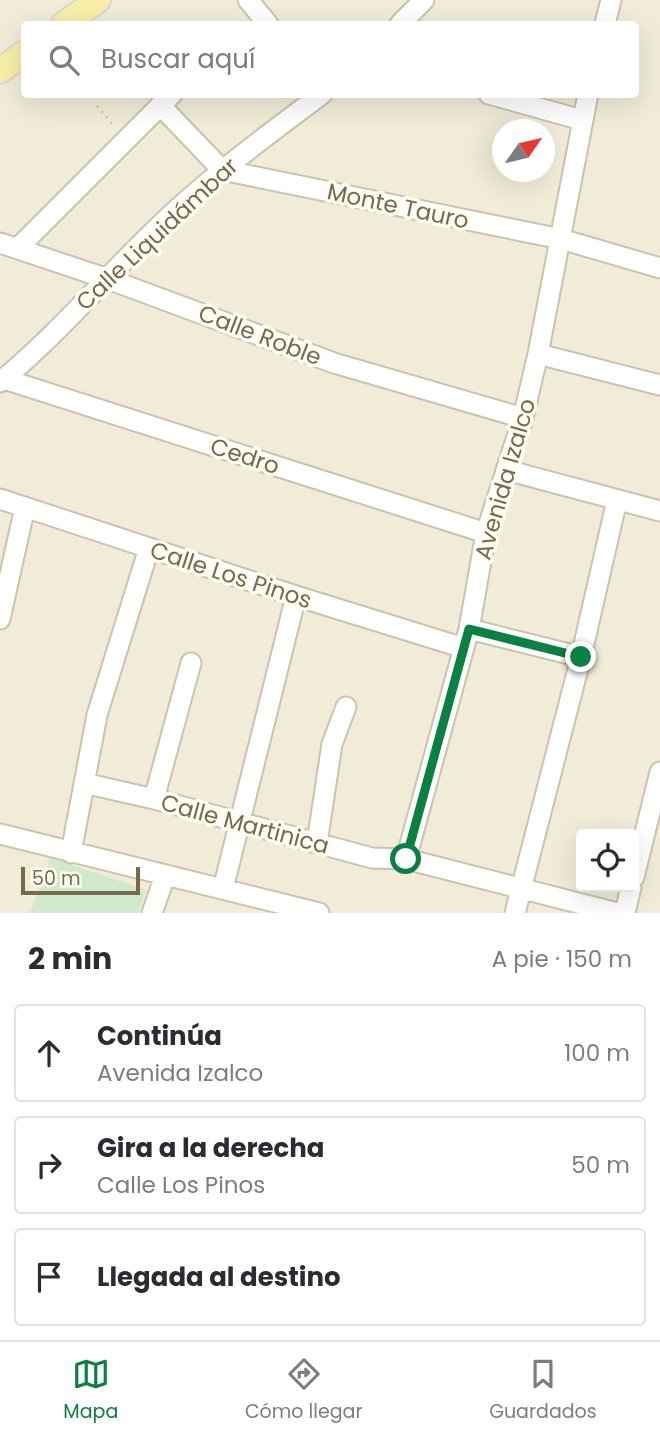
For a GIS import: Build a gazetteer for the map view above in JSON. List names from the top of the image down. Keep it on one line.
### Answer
{"streets":{"street":["Monte Tauro","Calle Liquidámbar","Calle Roble","Cedro","Avenida Izalco","Calle Los Pinos","Calle Martinica"]},"crossings":[["Monte Tauro","Calle Liquidámbar"],["Monte Tauro","Avenida Izalco"],["Calle Liquidámbar","Calle Roble"],["Calle Liquidámbar","Cedro"],["Calle Roble","Avenida Izalco"],["Cedro","Avenida Izalco"],["Avenida Izalco","Calle Los Pinos"],["Avenida Izalco","Calle Martinica"]],"scale_bar":"50 m","north":"top right","page":{"search":"Buscar aquí","scale":"50 m","heading":["2 min","A pie · 150 m"],"list":[["Continúa","Avenida Izalco","100 m"],["Gira a la derecha","Calle Los Pinos","50 m"],"Llegada al destino"],"nav":["Mapa","Cómo llegar","Guardados"]}}
